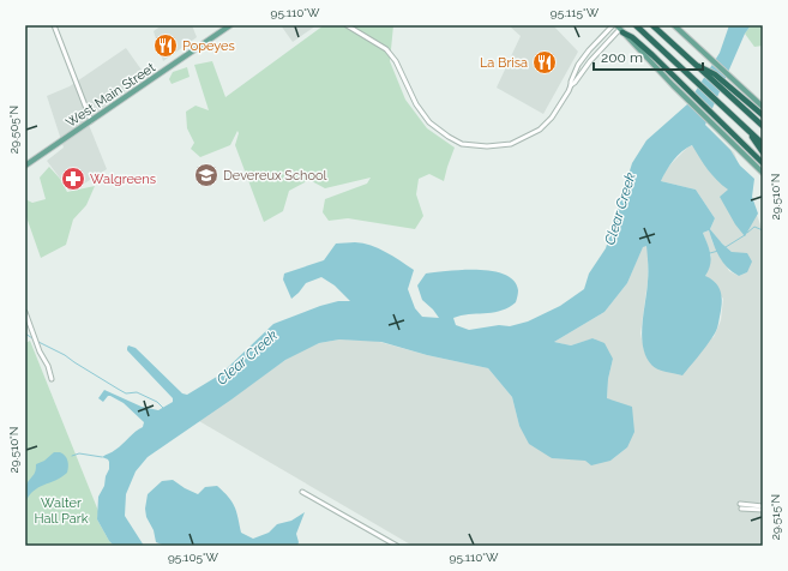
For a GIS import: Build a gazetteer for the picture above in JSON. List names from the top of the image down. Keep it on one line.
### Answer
{"streets":{"main road":["West Main Street"]},"water":["Clear Creek"],"parks":["Walter Hall Park"],"places":{"restaurant":["Popeyes","La Brisa"],"school or university":["Devereux School"],"pharmacy":["Walgreens"]},"scale_bar":"200 m","coordinates":["95.110°W","95.115°W","29.505°N","29.510°N","29.515°N","95.105°W"]}
